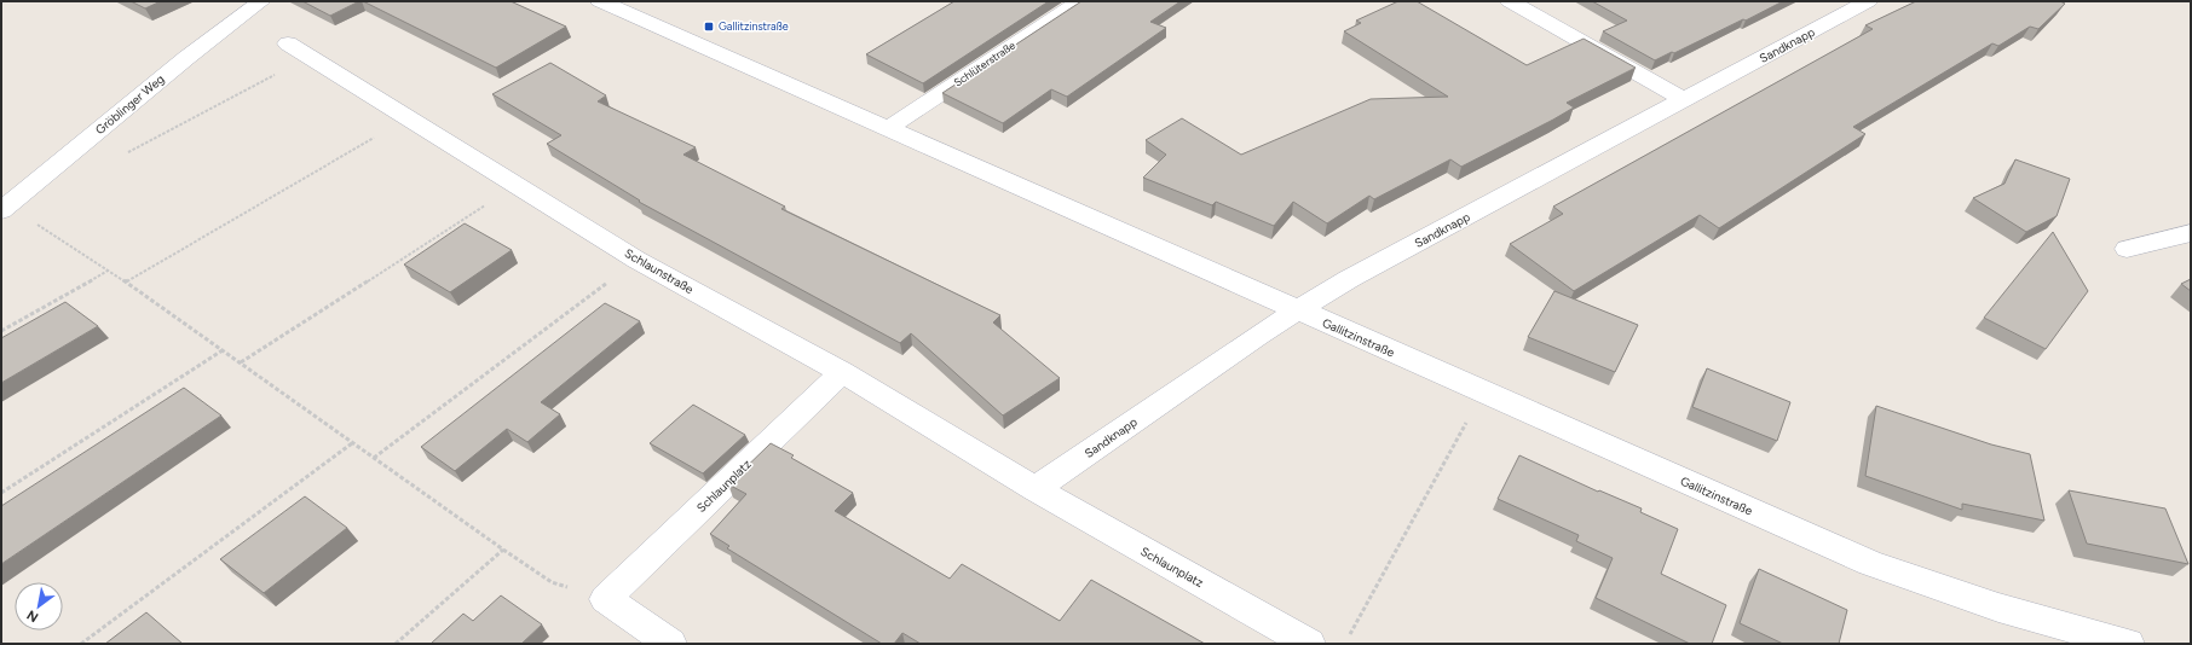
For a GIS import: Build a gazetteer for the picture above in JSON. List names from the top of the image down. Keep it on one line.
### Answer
{"streets":{"street":["Sandknapp","Schlüterstraße","Gröblinger Weg","Schlaunstraße","Gallitzinstraße","Schlaunplatz"]},"crossings":[["Sandknapp","Schlaunstraße"],["Sandknapp","Gallitzinstraße"],["Sandknapp","Schlaunplatz"],["Schlüterstraße","Gallitzinstraße"],["Schlaunstraße","Schlaunplatz"]],"places":{"transit":["Gallitzinstraße"]},"north":"bottom left"}
